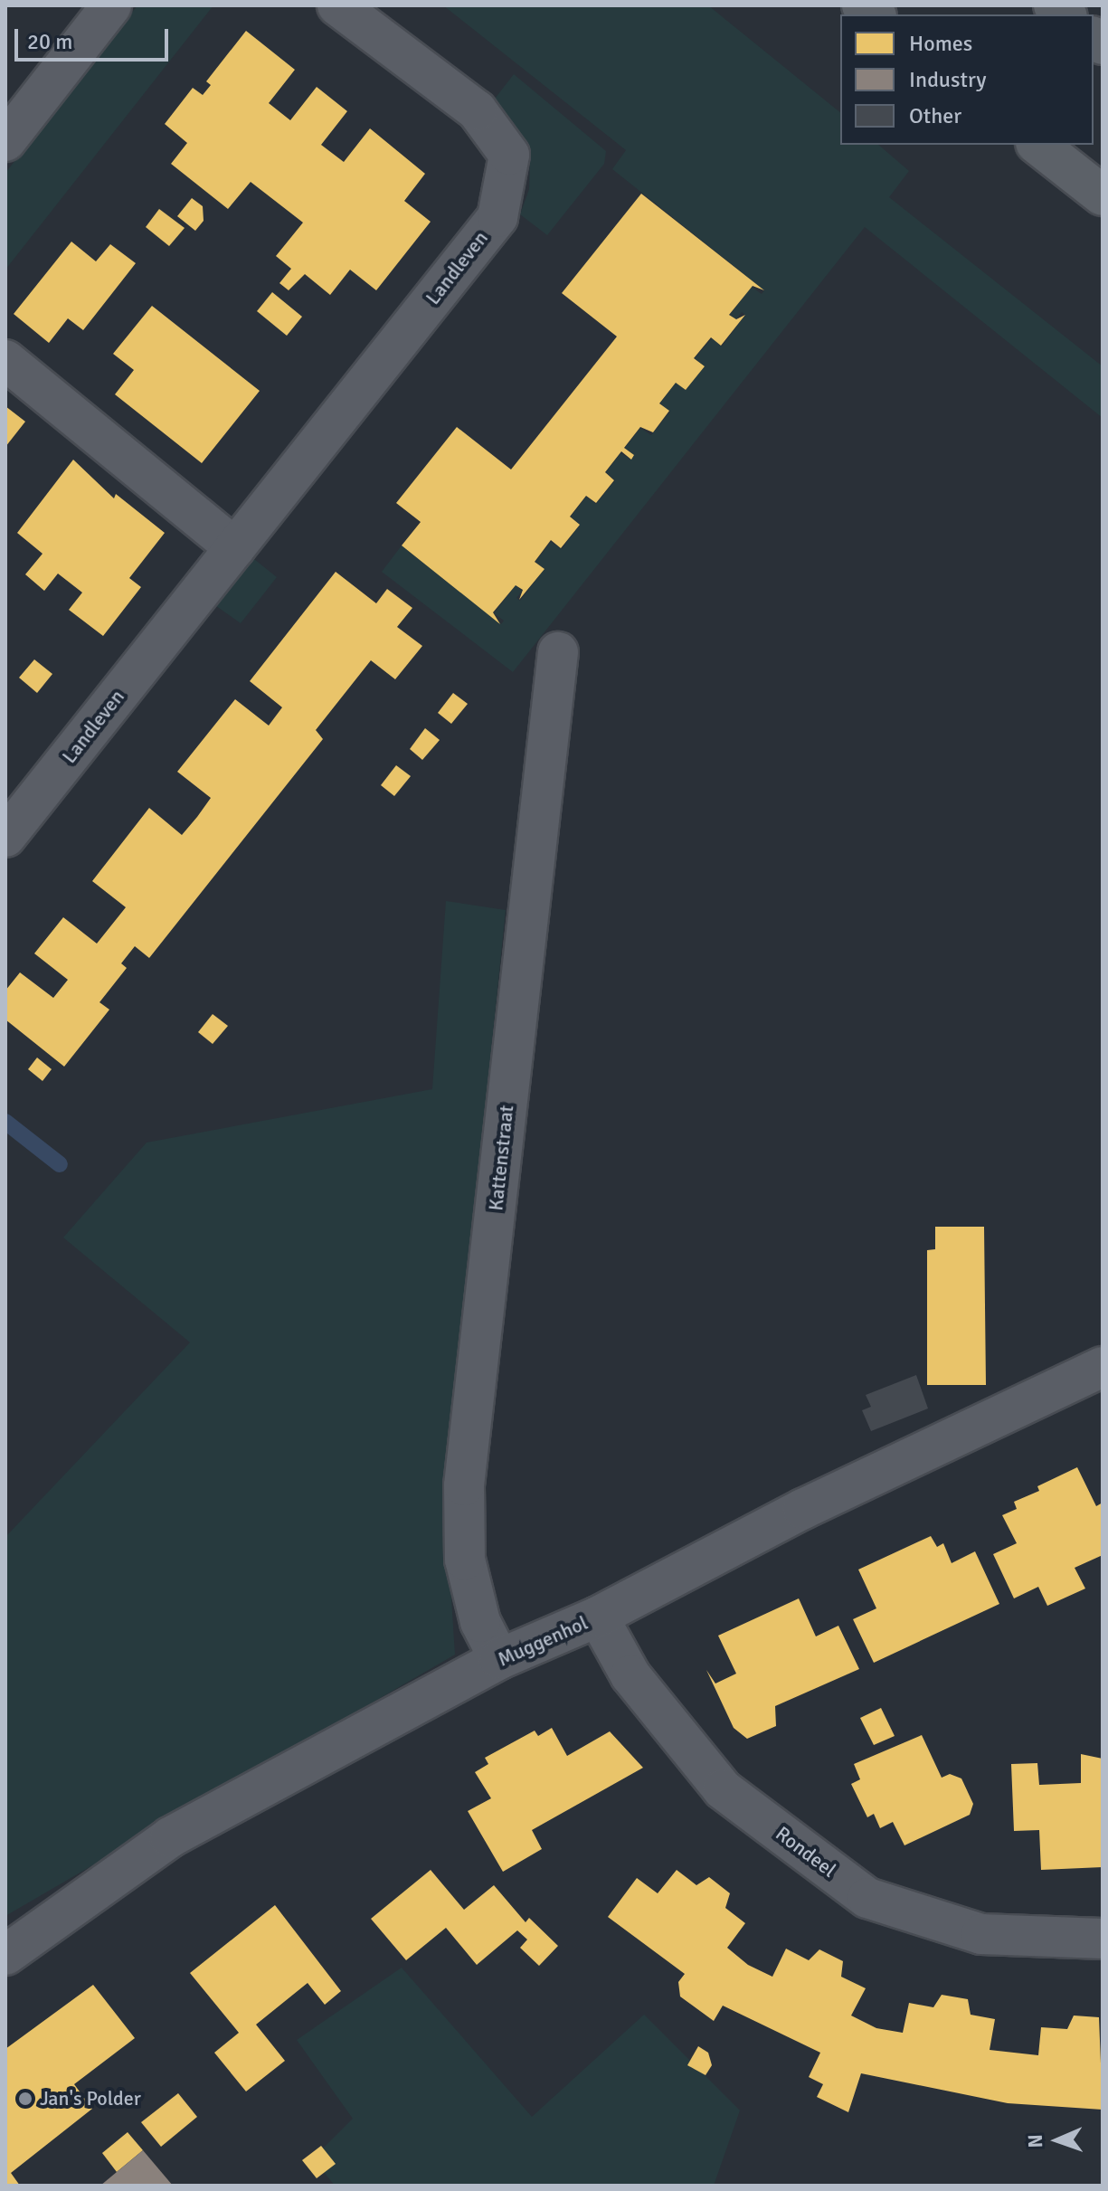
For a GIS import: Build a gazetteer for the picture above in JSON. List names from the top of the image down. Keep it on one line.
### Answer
{"streets":{"street":["Landleven","Kattenstraat","Muggenhol","Rondeel"]},"crossings":[["Kattenstraat","Muggenhol"],["Muggenhol","Rondeel"]],"places":["Jan's Polder"],"legend":["Homes","Industry","Other"],"scale_bar":"20 m","north":"left"}
